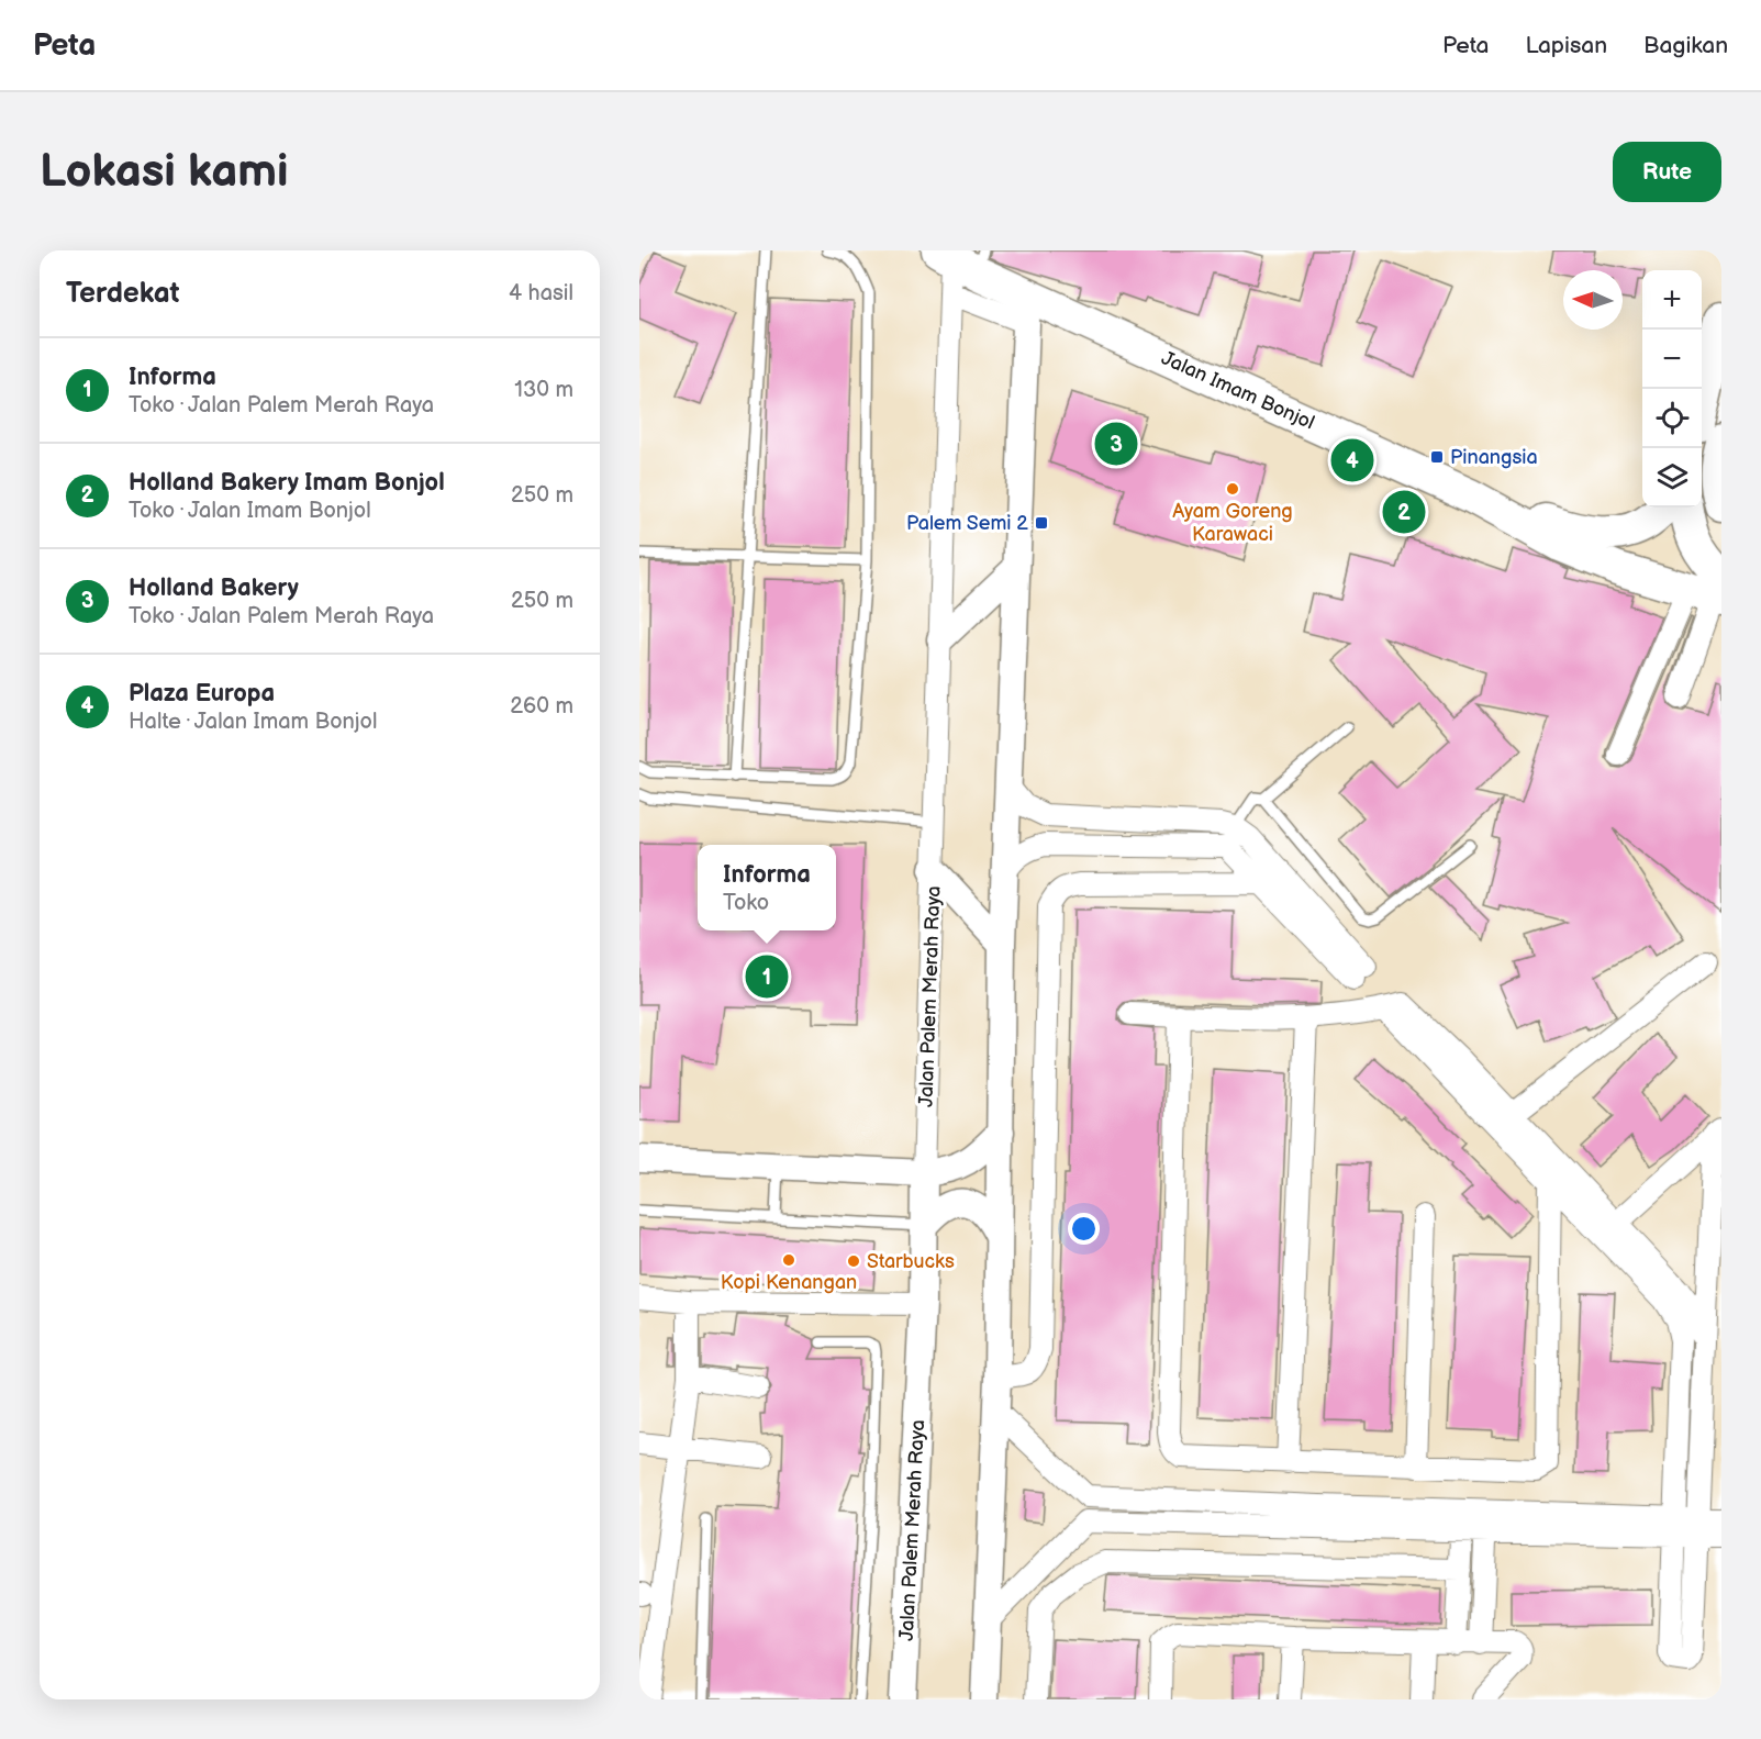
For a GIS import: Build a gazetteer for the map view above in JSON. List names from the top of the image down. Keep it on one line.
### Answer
{"streets":{"main road":["Jalan Imam Bonjol"],"street":["Jalan Palem Merah Raya"]},"crossings":[["Jalan Imam Bonjol","Jalan Palem Merah Raya"]],"places":{"transit":["Pinangsia","Palem Semi 2"],"other":["Ayam Goreng Karawaci","Kopi Kenangan","Starbucks"]},"north":"left","page":{"header":"Peta","nav":["Peta","Lapisan","Bagikan"],"buttons":"Rute","title":"Lokasi kami","heading":["Terdekat","4 hasil"],"map_buttons":["+","−"],"list":[{"mark":"1","name":"Informa","note":"Toko · Jalan Palem Merah Raya","value":"130 m"},{"mark":"2","name":"Holland Bakery Imam Bonjol","note":"Toko · Jalan Imam Bonjol","value":"250 m"},{"mark":"3","name":"Holland Bakery","note":"Toko · Jalan Palem Merah Raya","value":"250 m"},{"mark":"4","name":"Plaza Europa","note":"Halte · Jalan Imam Bonjol","value":"260 m"}],"pins":["3","4","2","1"],"popup":["Informa","Toko"]}}
